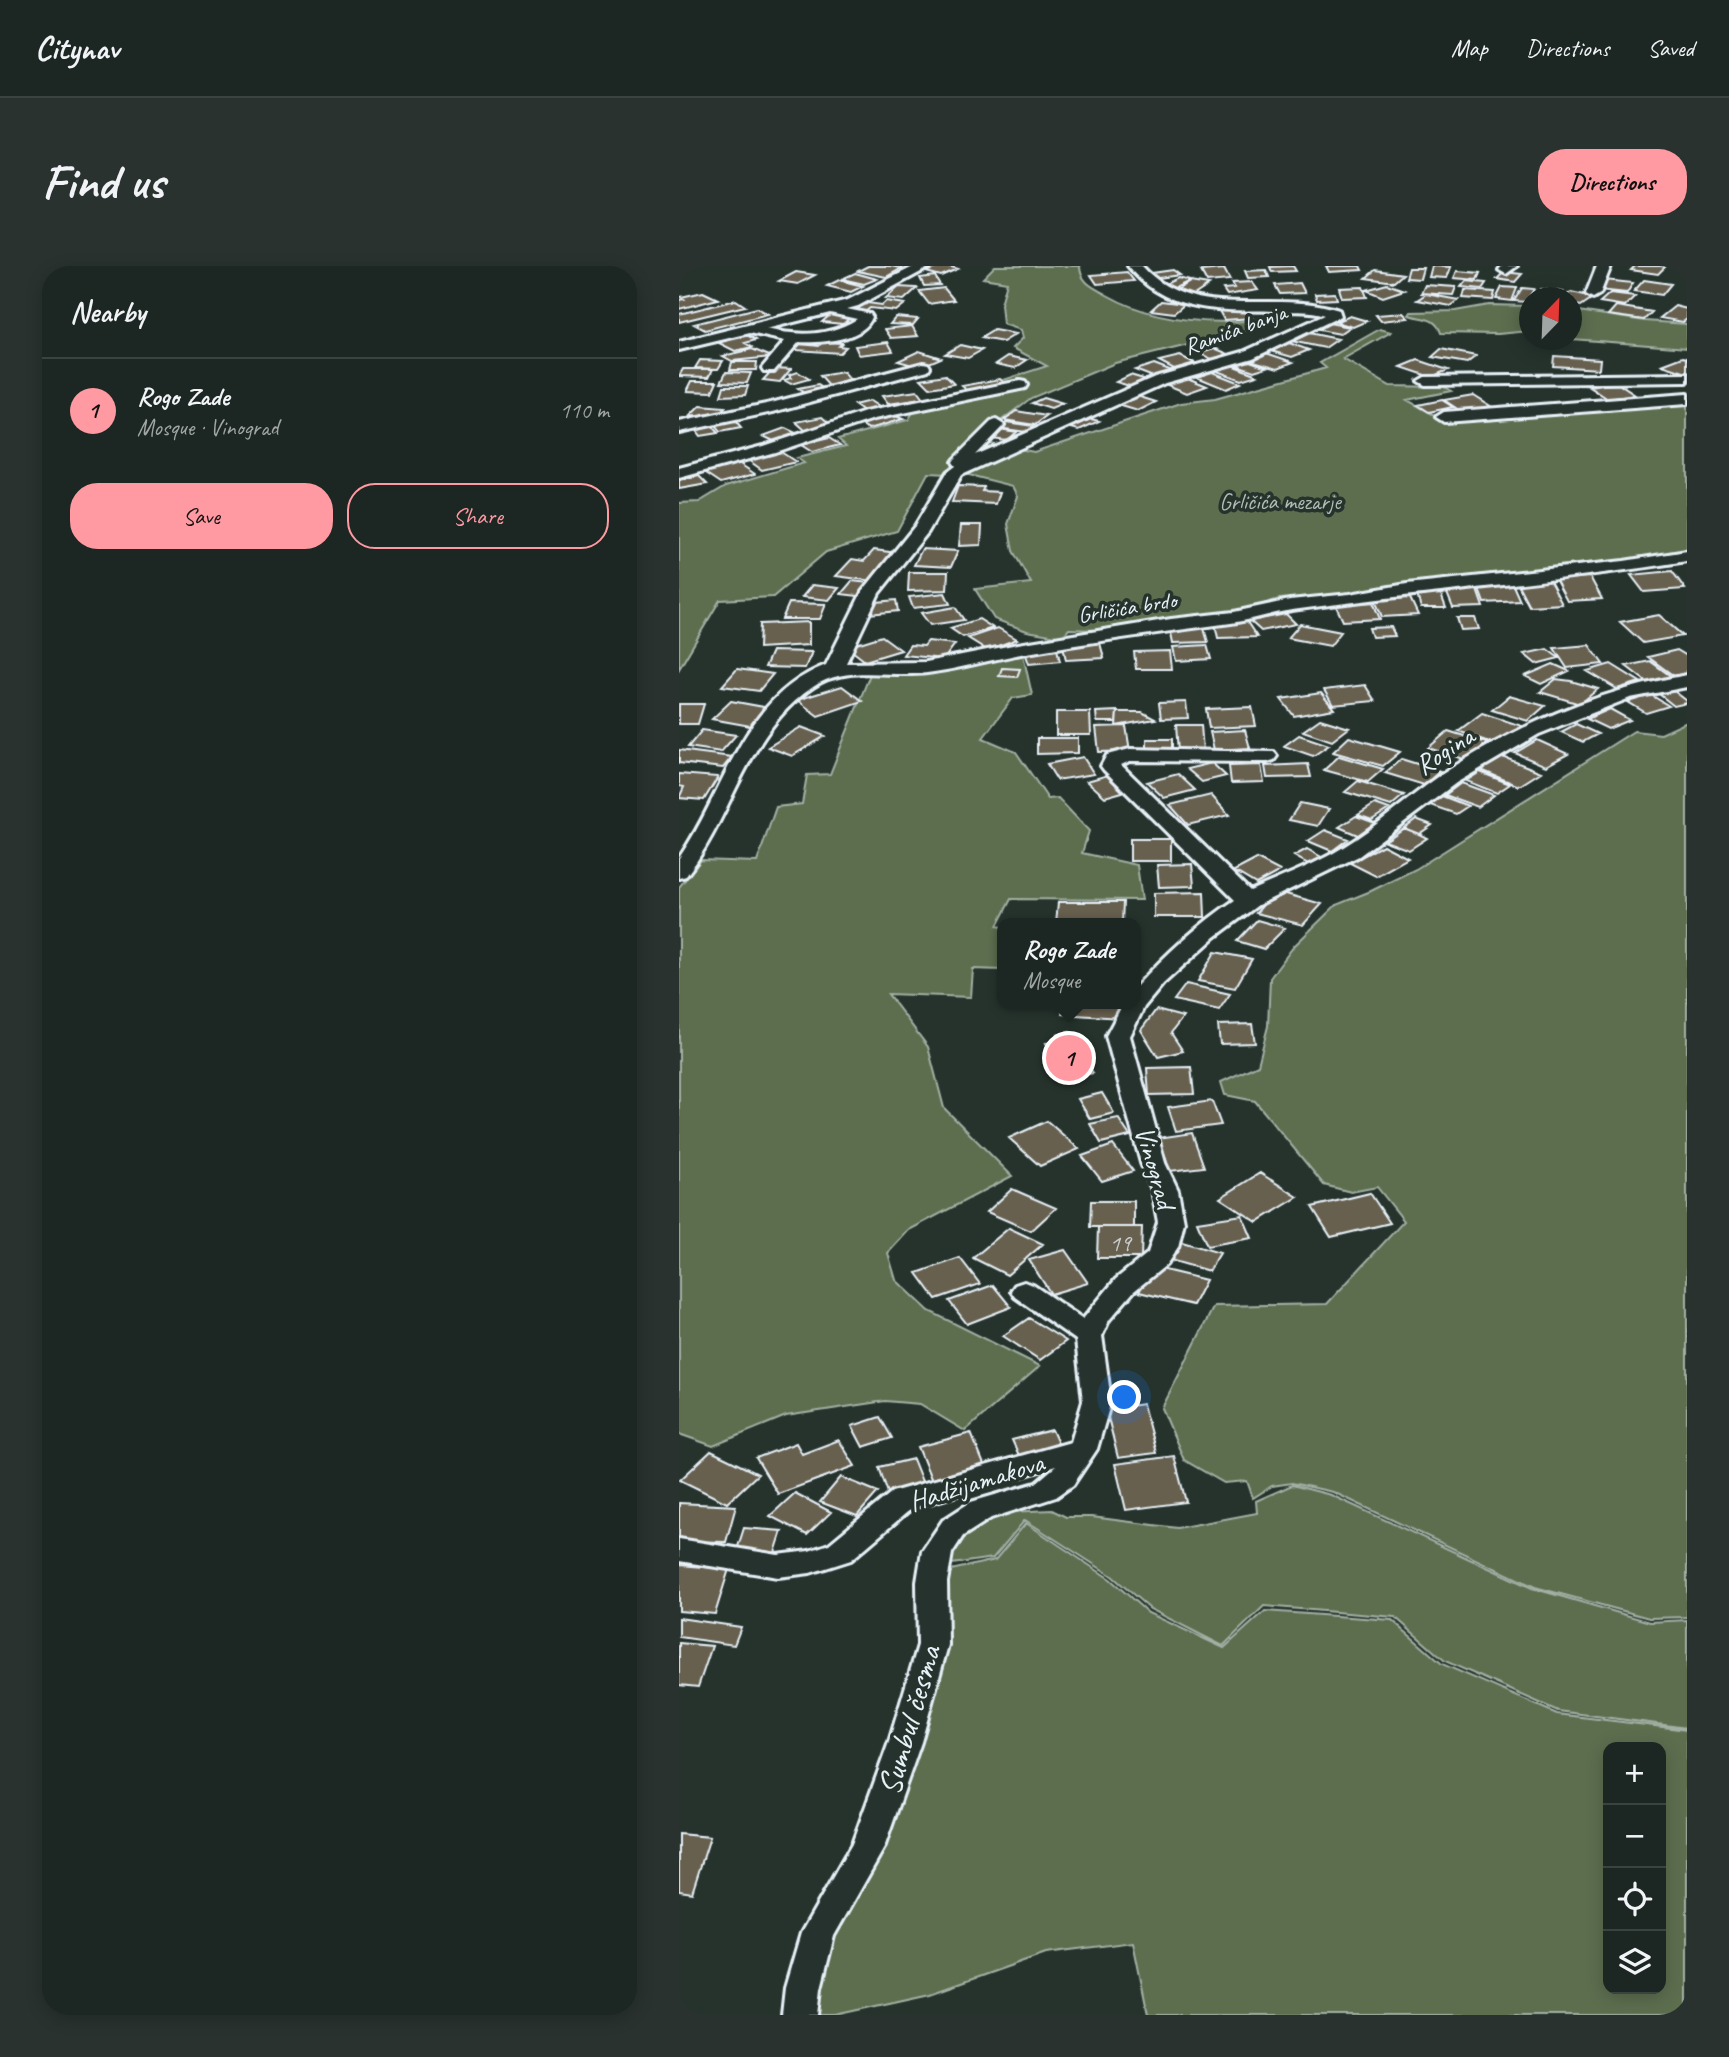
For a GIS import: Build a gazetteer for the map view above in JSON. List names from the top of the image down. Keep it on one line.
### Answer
{"streets":{"street":["Ramića banja","Grličića brdo","Rogina","Vinograd","Hadžijamakova","Sumbul česma"]},"crossings":[["Hadžijamakova","Sumbul česma"]],"parks":["Grličića mezarje"],"house_numbers":["19"],"north":"top right","page":{"header":"Citynav","nav":["Map","Directions","Saved"],"buttons":["Directions",["Save","Share"]],"title":"Find us","heading":"Nearby","list":[{"mark":"1","name":"Rogo Zade","note":"Mosque · Vinograd","value":"110 m"}],"popup":["Rogo Zade","Mosque"],"pins":"1","map_buttons":["+","−"]}}
